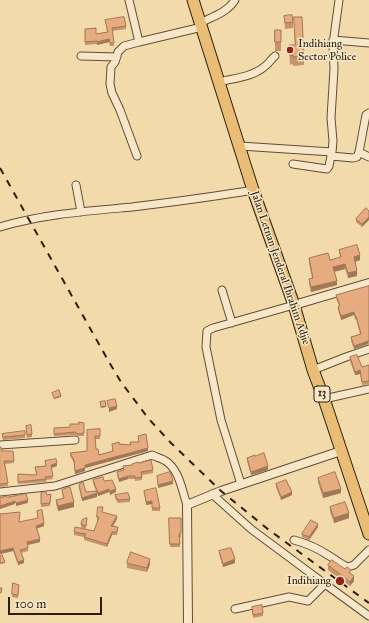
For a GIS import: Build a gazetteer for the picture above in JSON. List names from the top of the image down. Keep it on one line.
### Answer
{"streets":{"highway":["Jalan Letnan Jenderal Ibrahim Adjie","13"]},"places":["Indihiang Sector Police","Indihiang"],"scale_bar":"100 m"}
